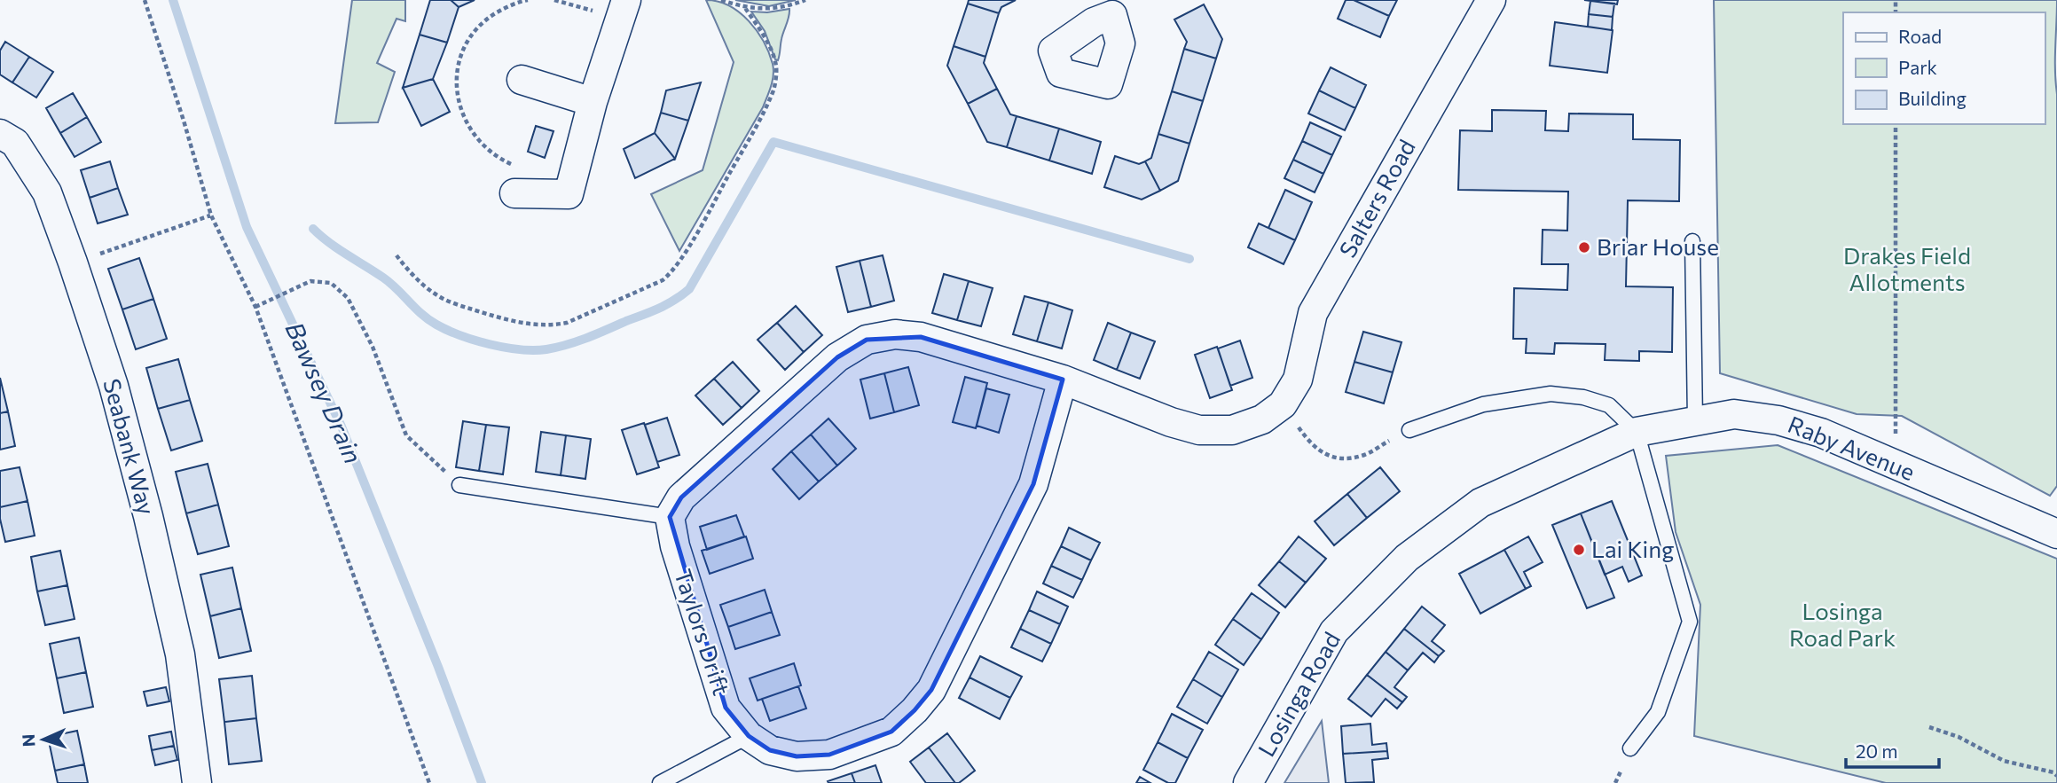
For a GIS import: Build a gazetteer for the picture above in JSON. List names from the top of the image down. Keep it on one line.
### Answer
{"streets":{"street":["Salters Road","Seabank Way","Raby Avenue","Taylors Drift","Losinga Road"]},"crossings":[["Raby Avenue","Losinga Road"]],"water":["Bawsey Drain"],"parks":["Drakes Field Allotments","Losinga Road Park"],"places":["Briar House","Lai King"],"legend":["Road","Park","Building"],"scale_bar":"20 m","north":"left"}
